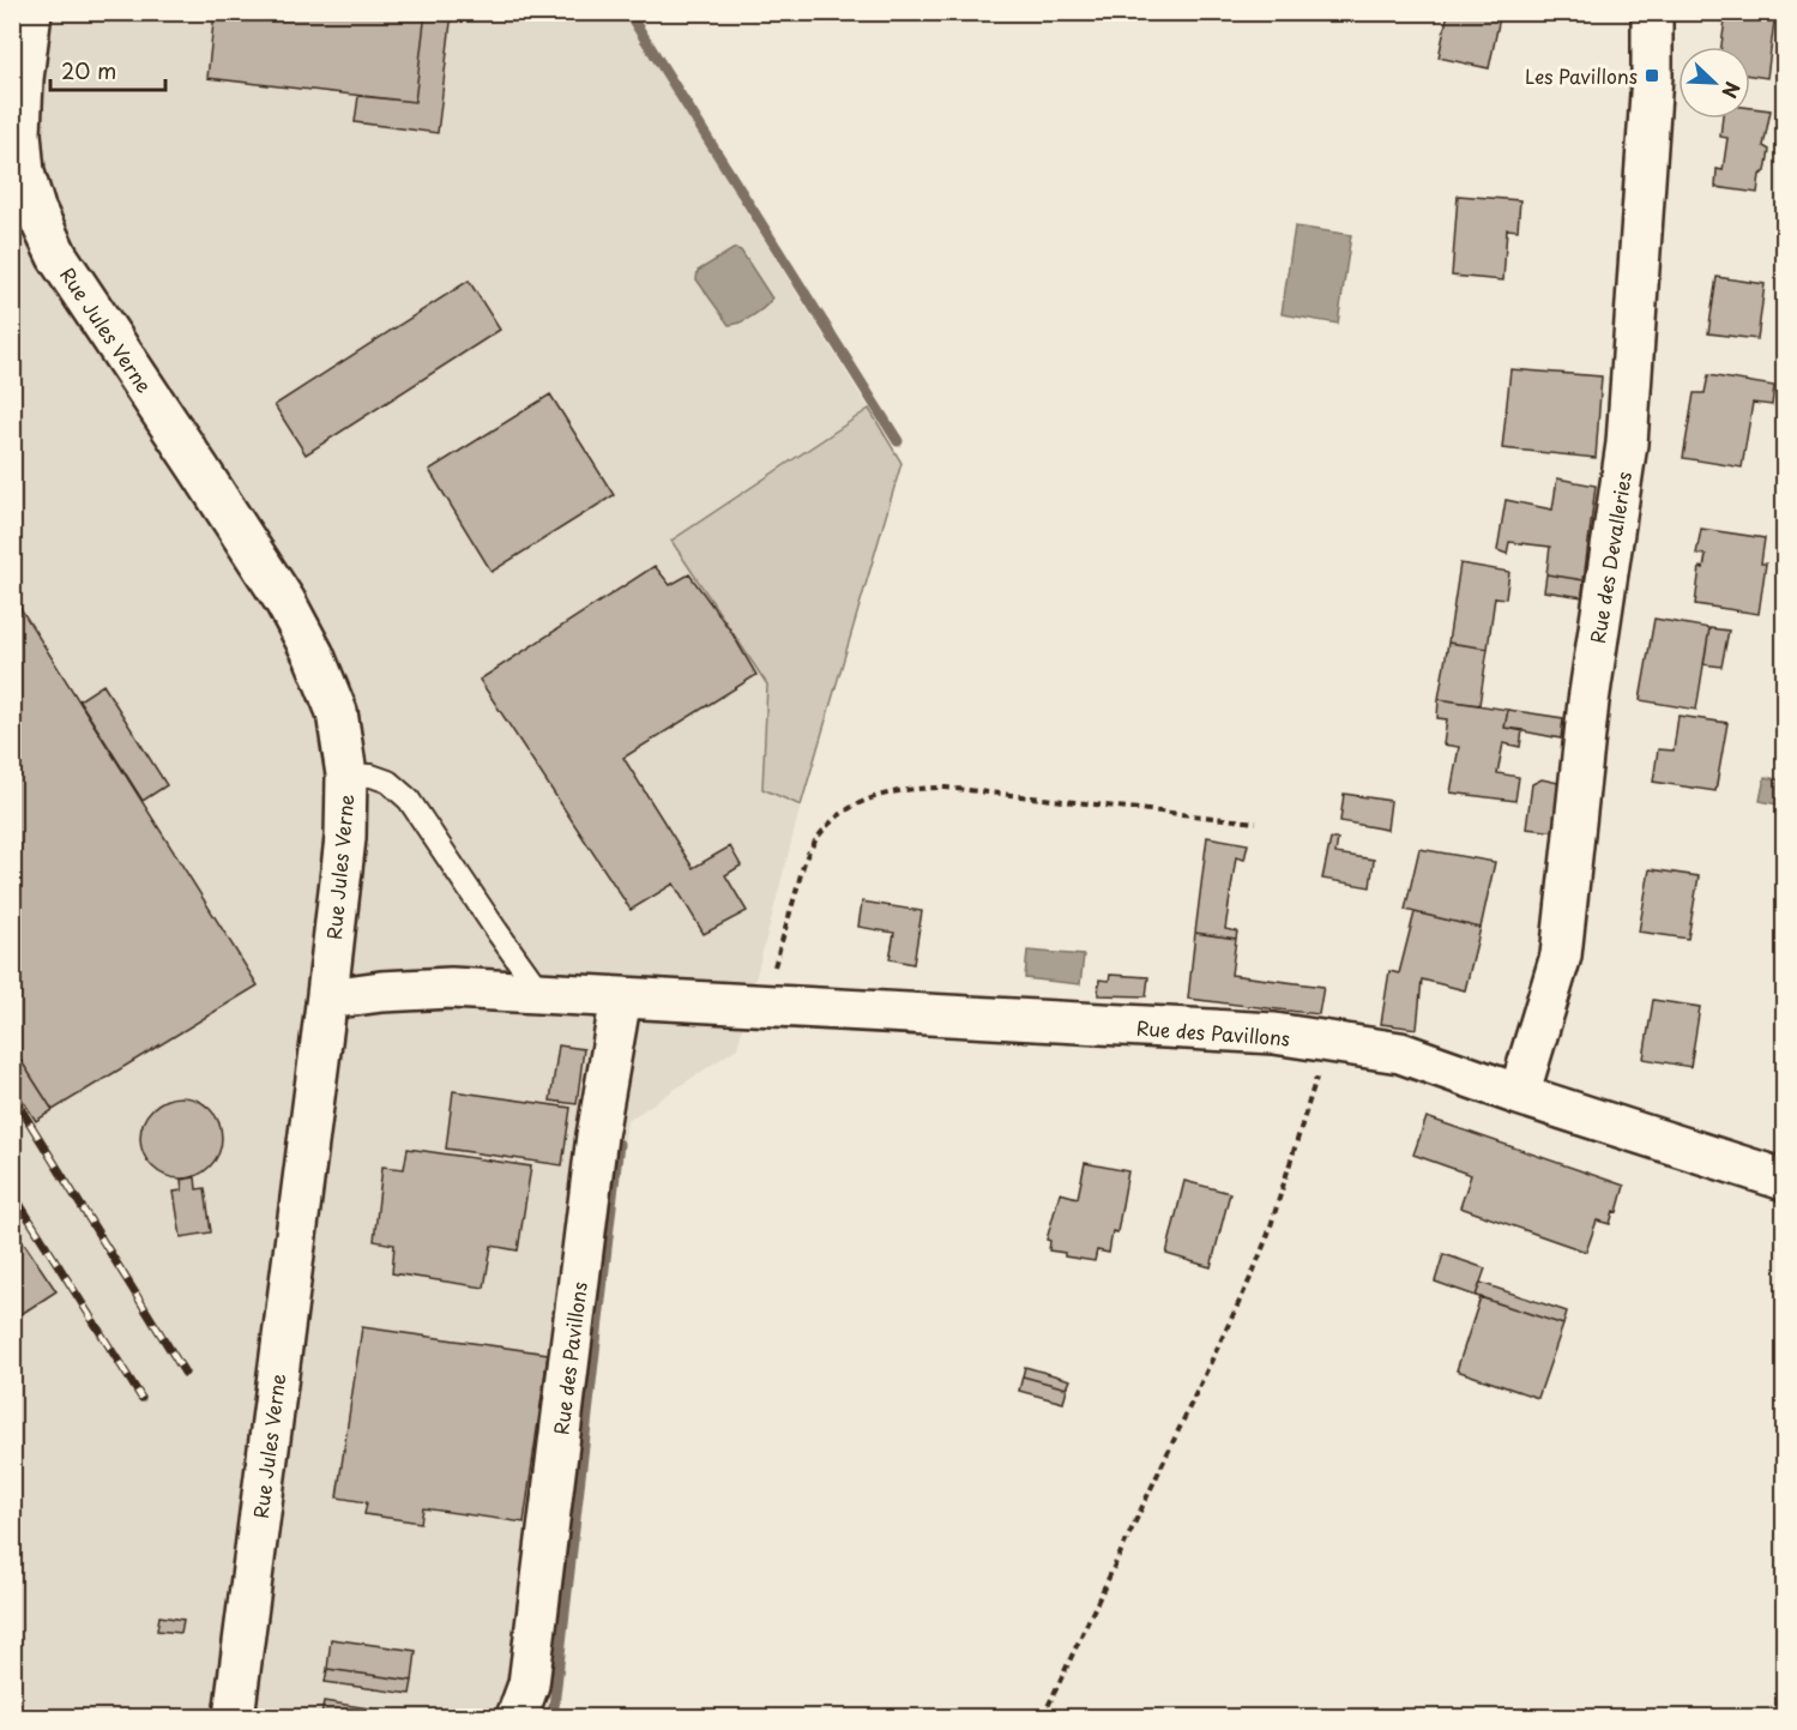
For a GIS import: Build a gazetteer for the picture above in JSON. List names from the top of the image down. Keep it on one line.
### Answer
{"streets":{"street":["Rue Jules Verne","Rue des Devalleries","Rue des Pavillons"]},"crossings":[["Rue Jules Verne","Rue des Pavillons"],["Rue des Devalleries","Rue des Pavillons"]],"places":{"transit":["Les Pavillons"]},"scale_bar":"20 m","north":"bottom right"}
